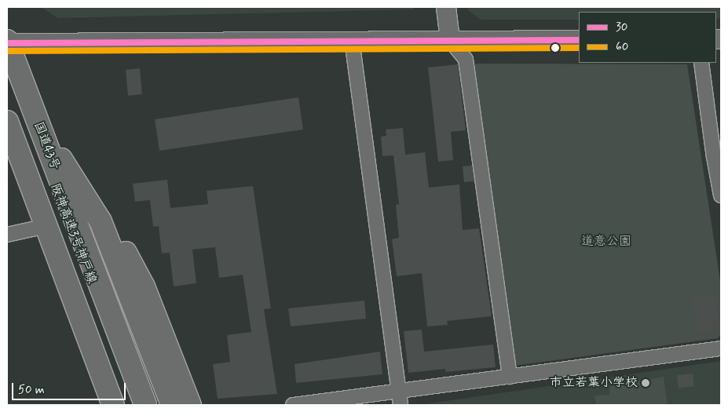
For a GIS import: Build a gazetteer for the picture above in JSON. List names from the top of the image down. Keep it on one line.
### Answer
{"streets":{"highway":["国道43号","阪神高速3号神戸線"]},"crossings":[["国道43号","阪神高速3号神戸線"]],"parks":["道意公園"],"places":["市立若葉小学校"],"lines":["transit line 30","transit line 60"],"legend":["30","60"],"scale_bar":"50 m"}
